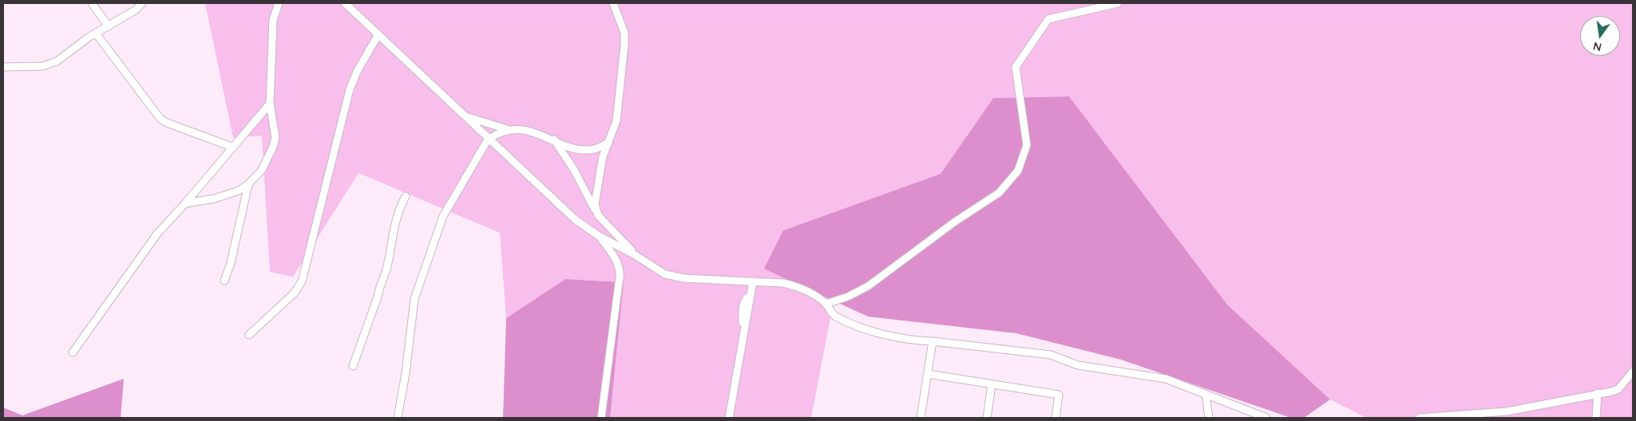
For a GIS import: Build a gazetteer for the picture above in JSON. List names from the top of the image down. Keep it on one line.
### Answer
{"north":"bottom"}
